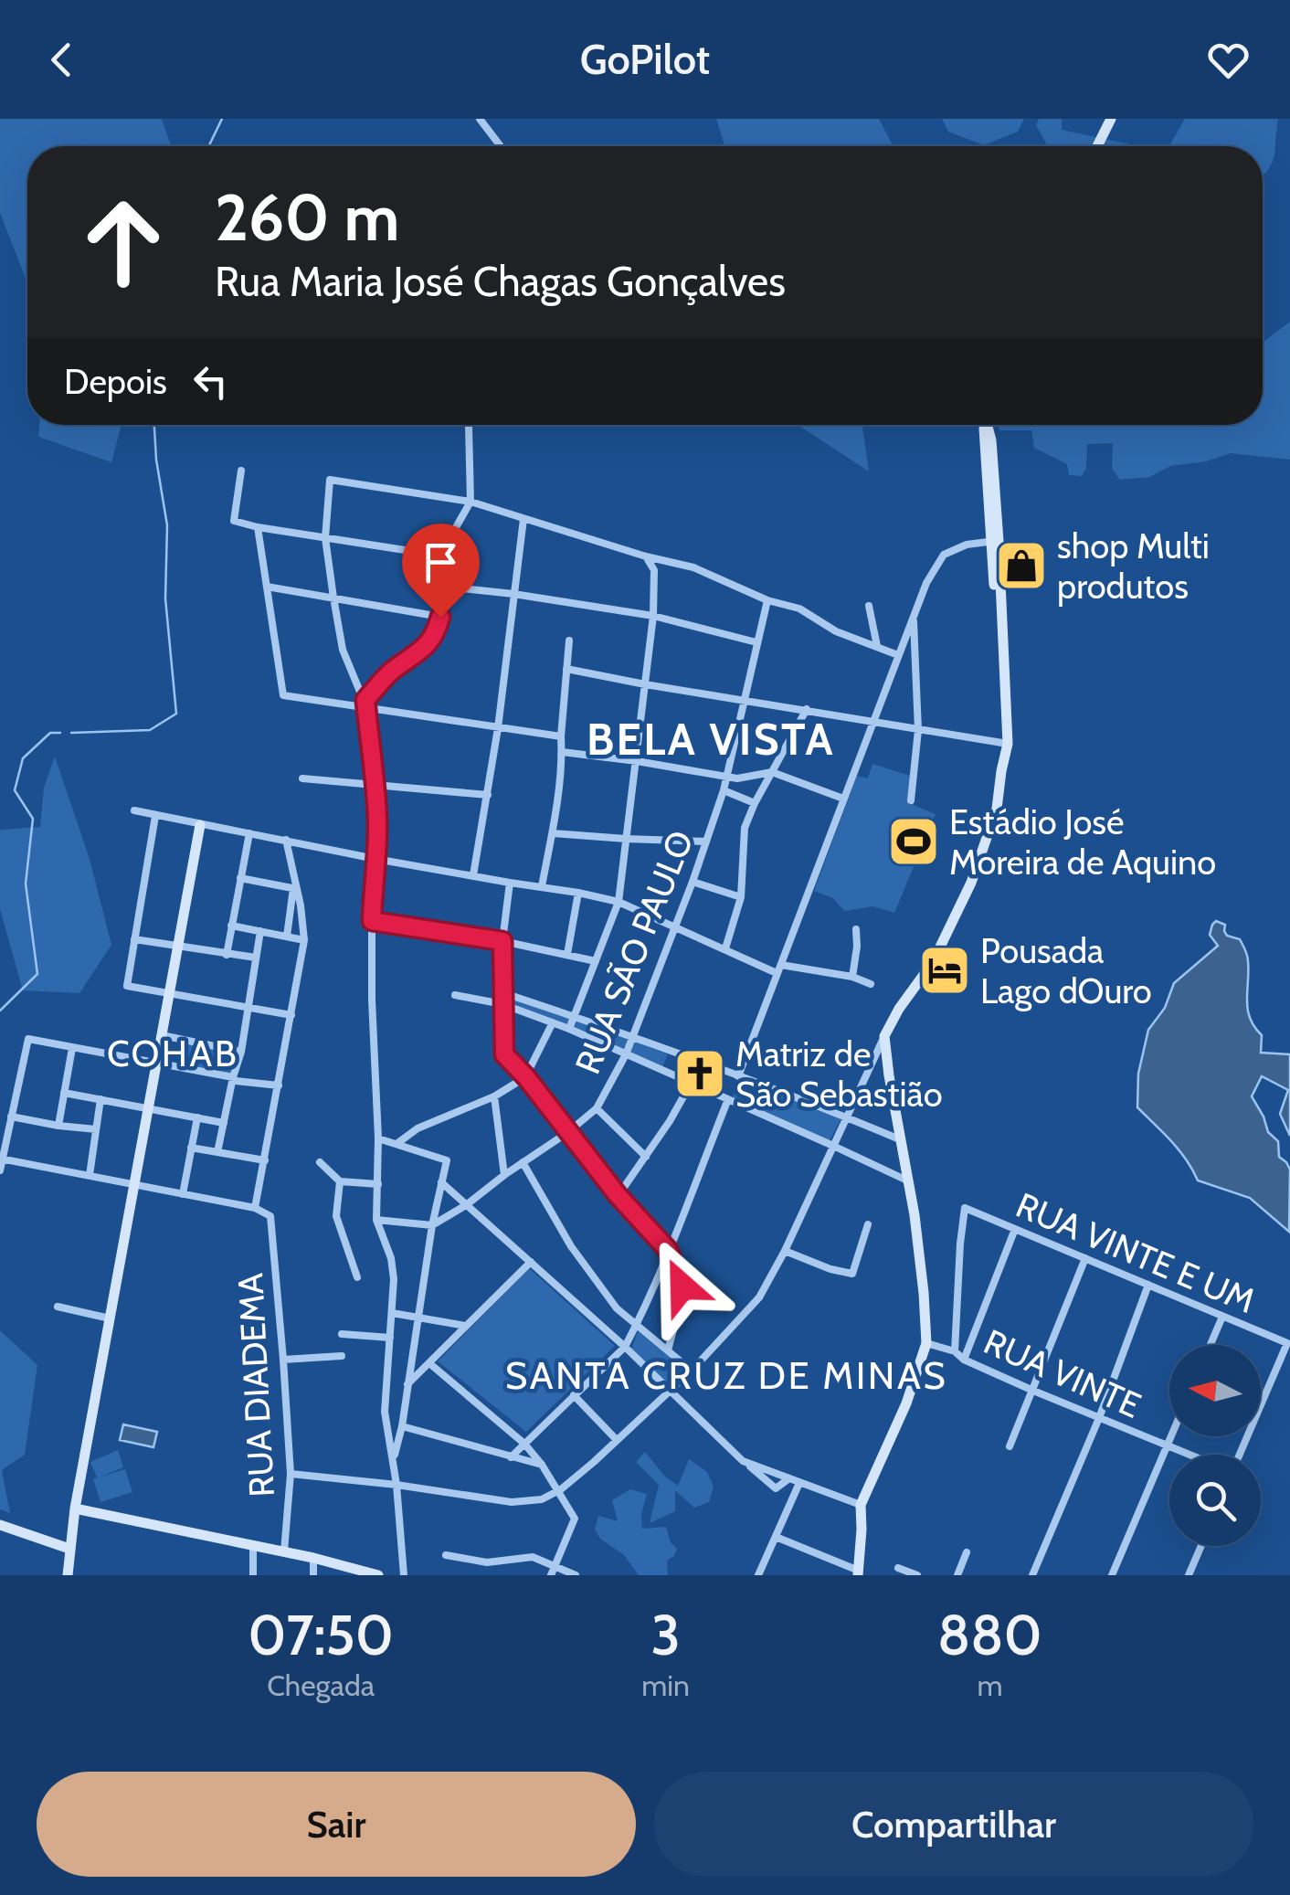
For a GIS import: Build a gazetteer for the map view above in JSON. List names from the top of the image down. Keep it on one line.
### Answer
{"streets":{"street":["RUA SÃO PAULO","RUA VINTE E UM","RUA VINTE","RUA DIADEMA"]},"crossings":[["RUA VINTE E UM","RUA VINTE"]],"districts":["BELA VISTA","COHAB","SANTA CRUZ DE MINAS"],"places":{"shop":["shop Multi produtos"],"sports":["Estádio José Moreira de Aquino"],"hotel":["Pousada Lago dOuro"],"church":["Matriz de São Sebastião"]},"north":"left","page":{"header":"GoPilot","turn":["260 m","Rua Maria José Chagas Gonçalves"],"then":"Depois","eta":["07:50","Chegada","3","min","880","m"],"buttons":["Sair","Compartilhar"]}}
